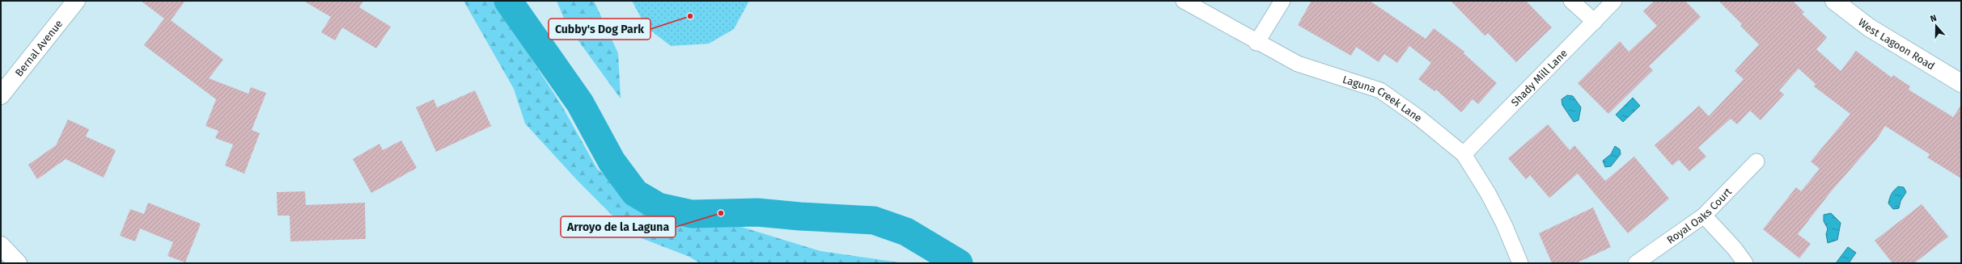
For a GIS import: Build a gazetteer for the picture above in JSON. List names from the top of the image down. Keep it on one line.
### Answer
{"streets":{"street":["West Lagoon Road","Bernal Avenue","Shady Mill Lane","Laguna Creek Lane","Royal Oaks Court"]},"crossings":[["Shady Mill Lane","Laguna Creek Lane"]],"places":["Cubby's Dog Park","Arroyo de la Laguna"],"north":"top"}
